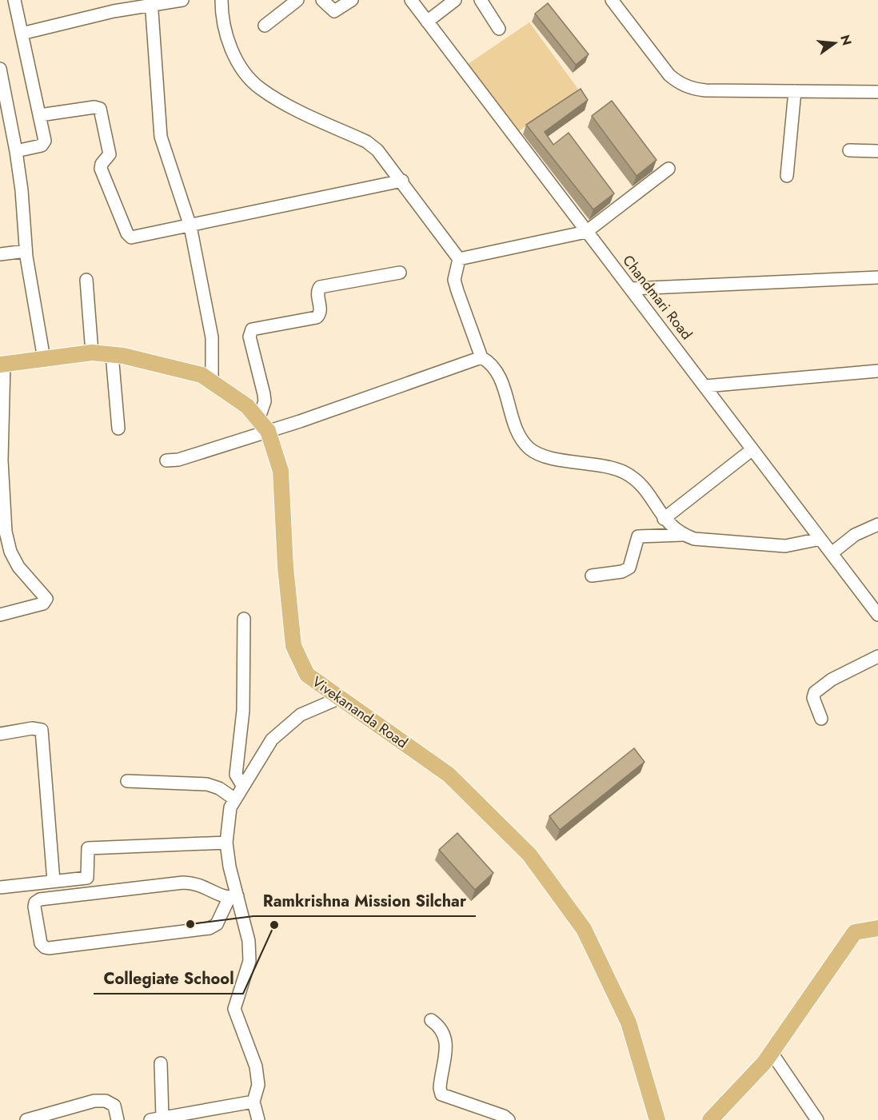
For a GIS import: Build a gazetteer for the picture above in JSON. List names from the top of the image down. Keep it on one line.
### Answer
{"streets":{"main road":["Vivekananda Road"],"street":["Chandmari Road"]},"places":["Ramkrishna Mission Silchar","Collegiate School"],"north":"right"}
